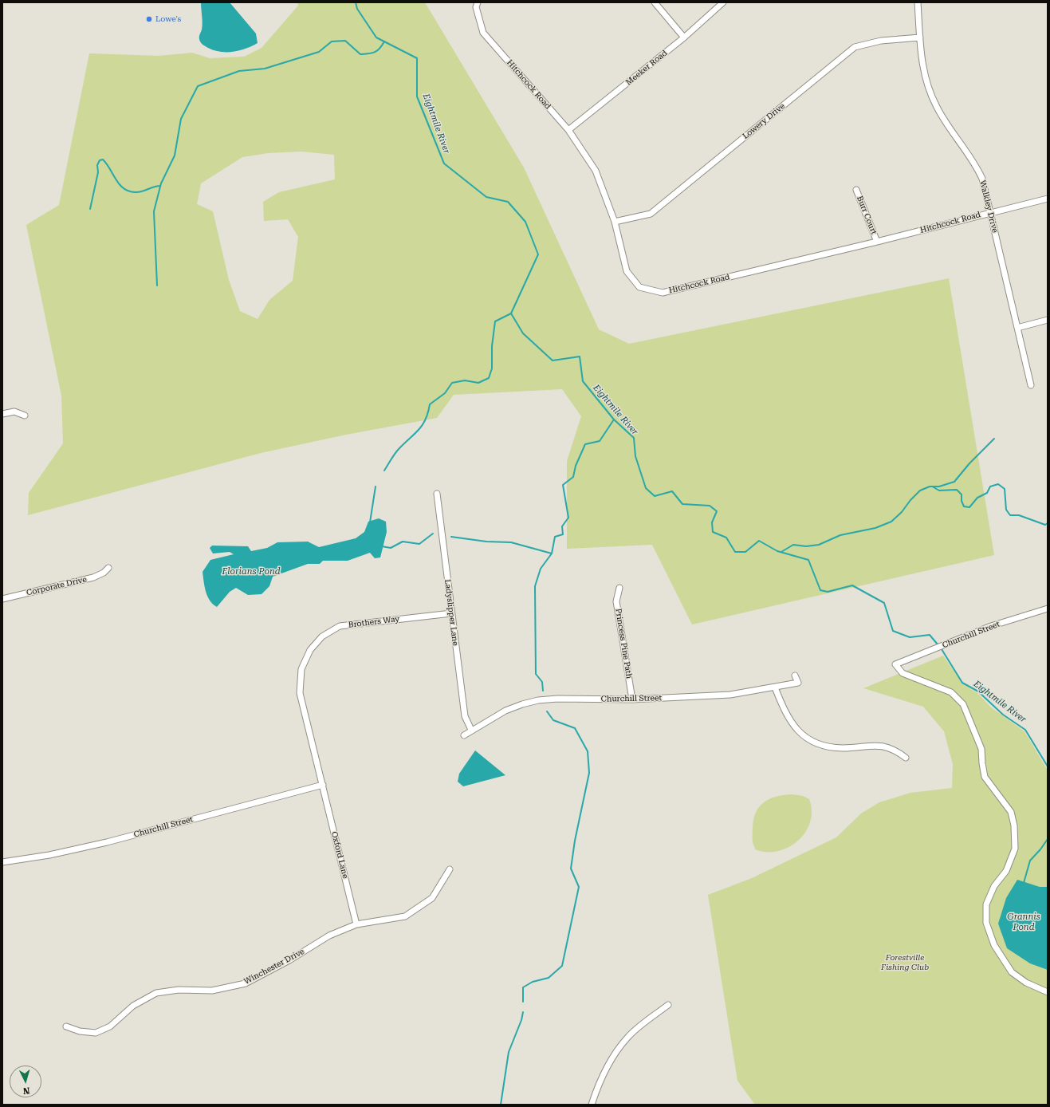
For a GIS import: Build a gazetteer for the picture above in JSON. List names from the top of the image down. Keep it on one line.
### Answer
{"streets":{"street":["Meeker Road","Hitchcock Road","Lowery Drive","Walkley Drive","Burr Court","Corporate Drive","Ladyslipper Lane","Brothers Way","Churchill Street","Princess Pine Path","Oxford Lane","Winchester Drive"]},"crossings":[["Meeker Road","Hitchcock Road"],["Hitchcock Road","Lowery Drive"],["Hitchcock Road","Walkley Drive"],["Hitchcock Road","Burr Court"],["Lowery Drive","Walkley Drive"],["Ladyslipper Lane","Brothers Way"],["Ladyslipper Lane","Churchill Street"],["Brothers Way","Churchill Street"],["Brothers Way","Oxford Lane"],["Churchill Street","Princess Pine Path"],["Churchill Street","Oxford Lane"],["Oxford Lane","Winchester Drive"]],"water":["Eightmile River","Florians Pond","Grannis Pond"],"parks":["Forestville Fishing Club"],"places":["Lowe's"],"north":"bottom"}
